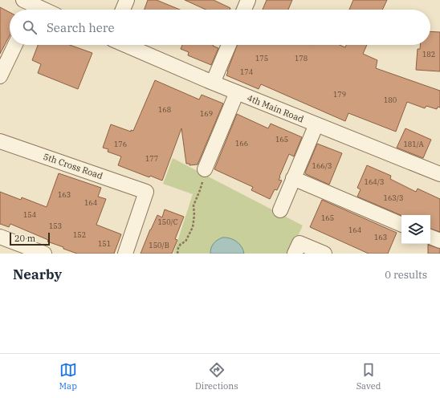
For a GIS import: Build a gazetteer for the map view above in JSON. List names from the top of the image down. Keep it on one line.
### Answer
{"streets":{"street":["4th Main Road","5th Cross Road"]},"house_numbers":["182","175","178","174","179","180","168","169","165","166","176","181/A","177","166/3","164/3","163","163/3","164","154","165","150/C","153","164","152","163","151","150/B"],"scale_bar":"20 m","page":{"search":"Search here","scale":"20 m","heading":["Nearby","0 results"],"nav":["Map","Directions","Saved"]}}
